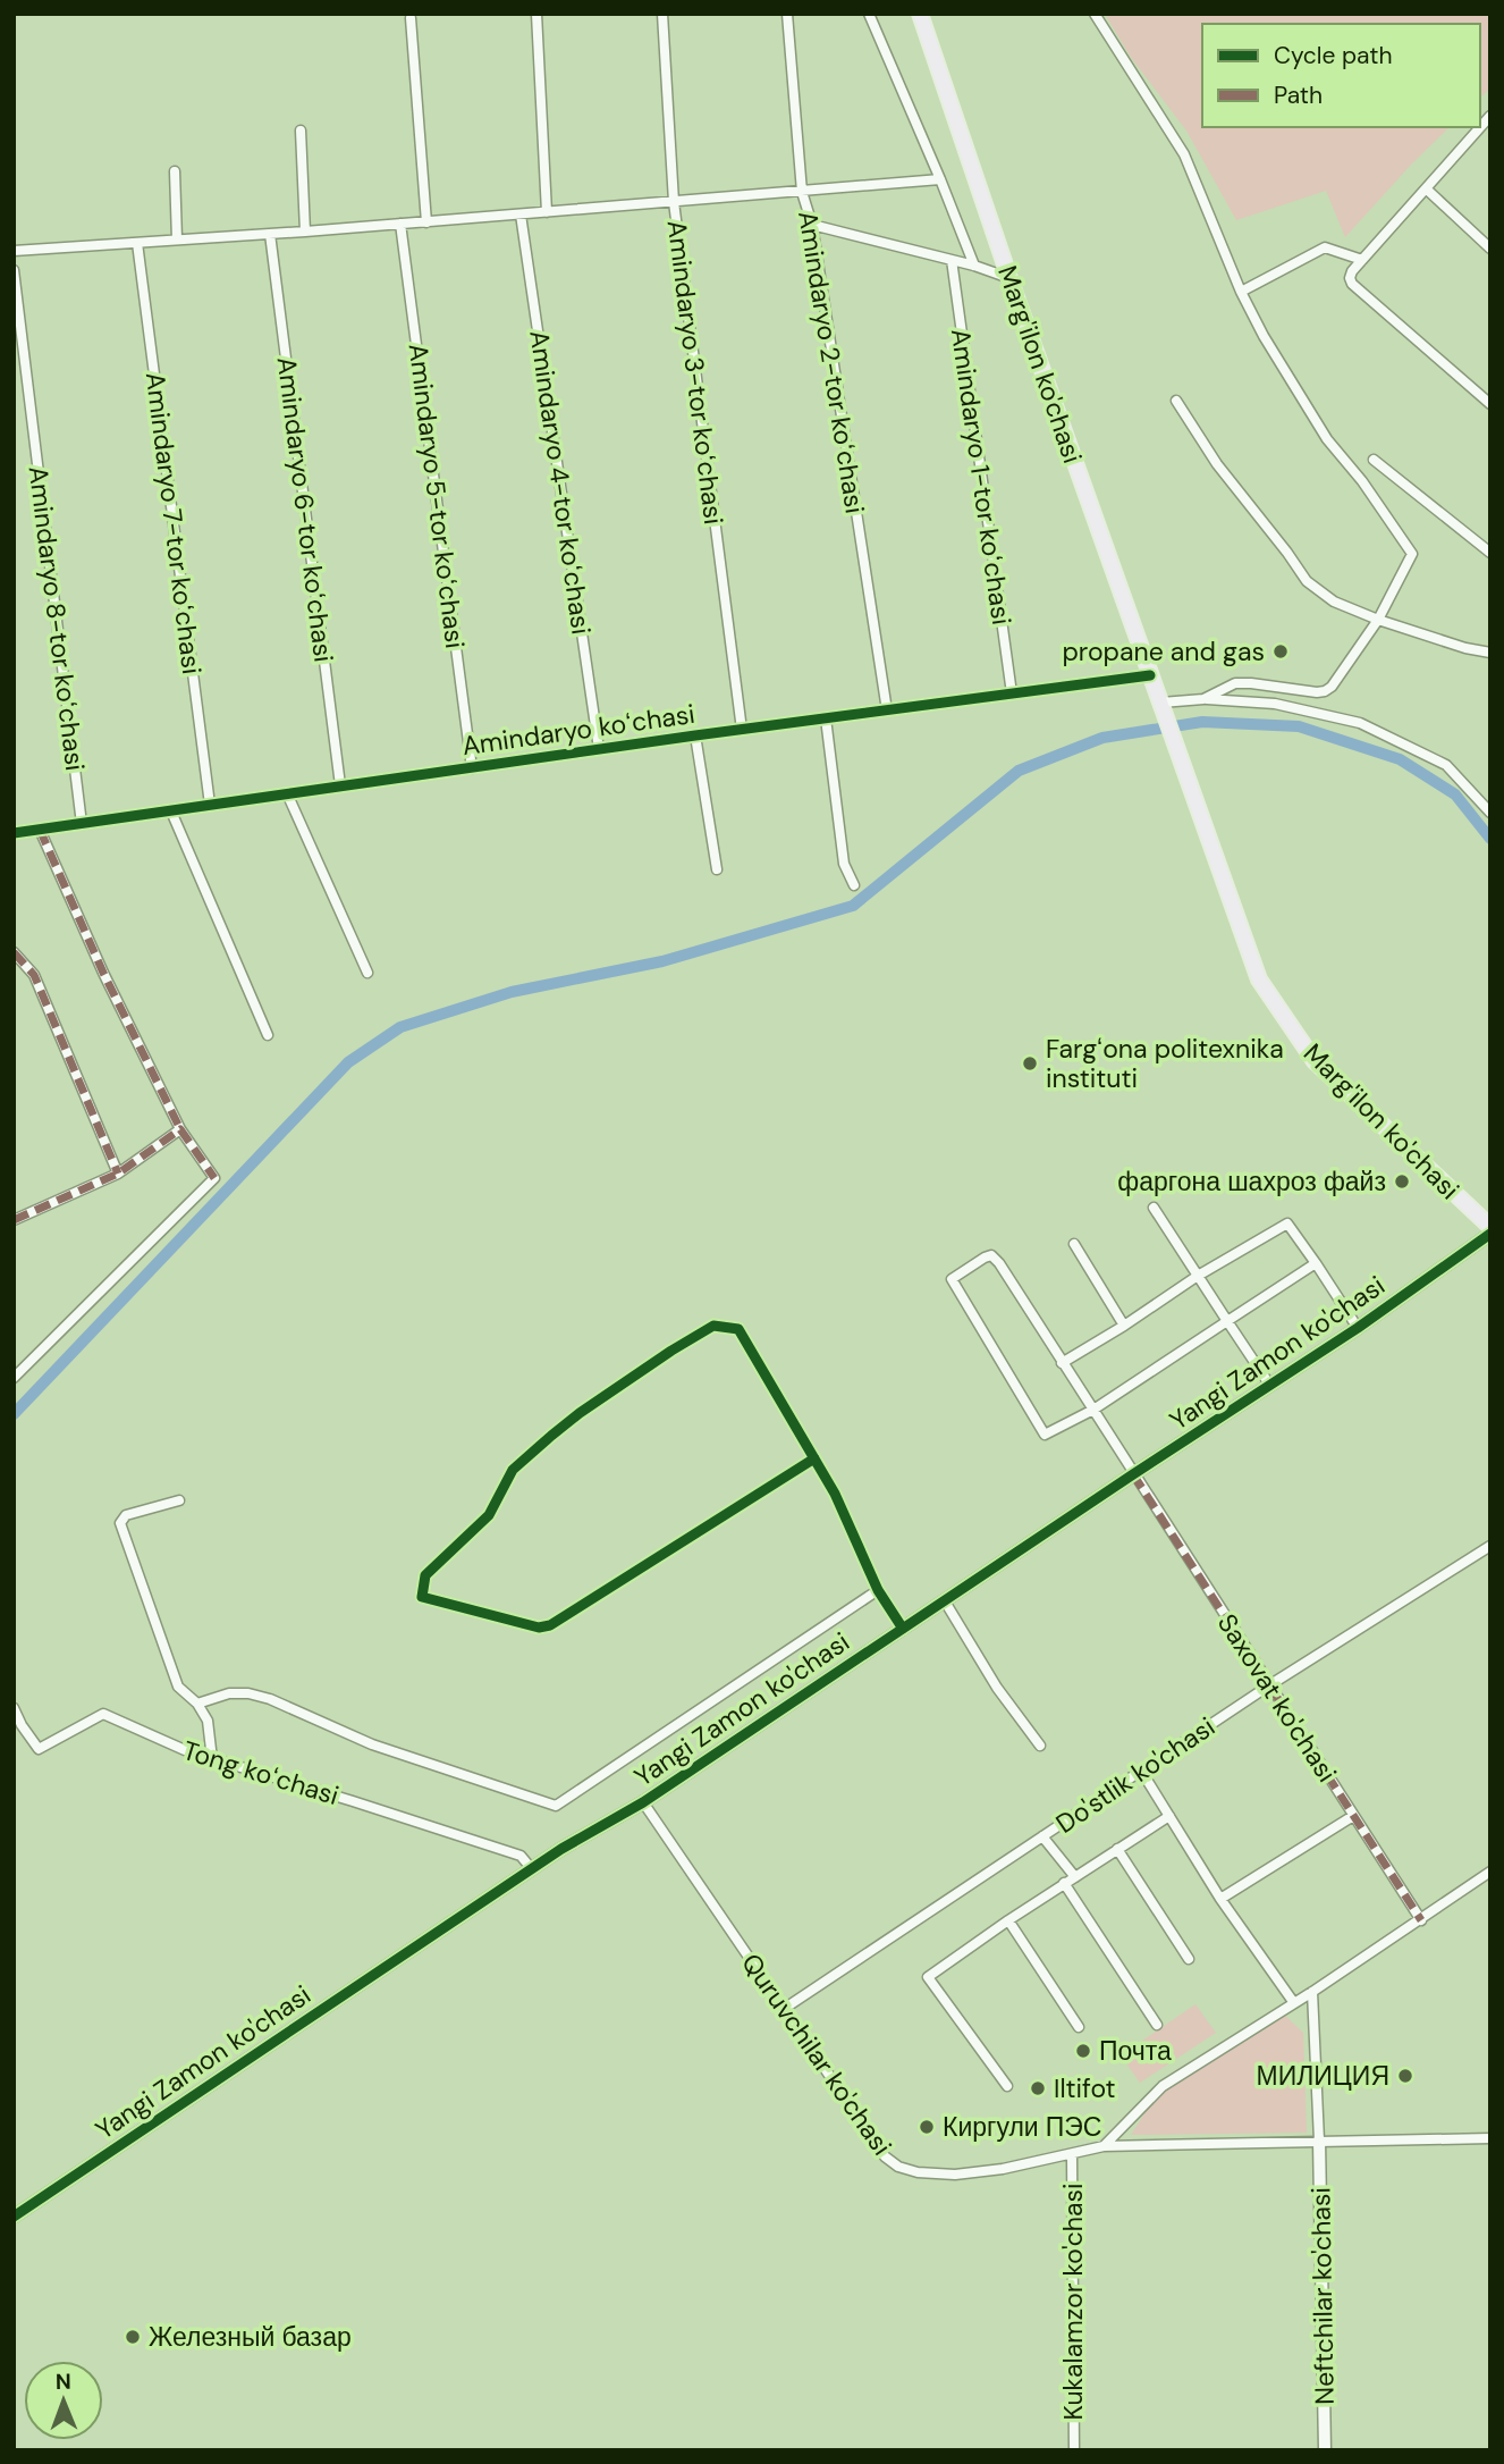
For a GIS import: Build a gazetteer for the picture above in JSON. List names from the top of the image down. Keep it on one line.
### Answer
{"streets":{"main road":["Marg'ilon ko'chasi"],"street":["Amindaryo 2-tor koʻchasi","Amindaryo 3-tor koʻchasi","Amindaryo 1-tor koʻchasi","Amindaryo 4-tor koʻchasi","Amindaryo 5-tor koʻchasi","Amindaryo 6-tor koʻchasi","Amindaryo 7-tor koʻchasi","Amindaryo 8-tor koʻchasi","Amindaryo koʻchasi","Yangi Zamon ko'chasi","Saxovat ko'chasi","Tong koʻchasi","Do'stlik ko'chasi","Quruvchilar ko'chasi","Neftchilar ko'chasi","Kukalamzor ko'chasi"]},"crossings":[["Amindaryo 2-tor koʻchasi","Amindaryo koʻchasi"],["Marg'ilon ko'chasi","Amindaryo koʻchasi"],["Amindaryo 3-tor koʻchasi","Amindaryo koʻchasi"],["Amindaryo 1-tor koʻchasi","Amindaryo koʻchasi"],["Amindaryo 4-tor koʻchasi","Amindaryo koʻchasi"],["Amindaryo 5-tor koʻchasi","Amindaryo koʻchasi"],["Amindaryo 6-tor koʻchasi","Amindaryo koʻchasi"],["Amindaryo 7-tor koʻchasi","Amindaryo koʻchasi"],["Amindaryo 8-tor koʻchasi","Amindaryo koʻchasi"],["Yangi Zamon ko'chasi","Saxovat ko'chasi"],["Yangi Zamon ko'chasi","Tong koʻchasi"],["Yangi Zamon ko'chasi","Quruvchilar ko'chasi"],["Saxovat ko'chasi","Do'stlik ko'chasi"],["Do'stlik ko'chasi","Quruvchilar ko'chasi"],["Quruvchilar ko'chasi","Neftchilar ko'chasi"],["Quruvchilar ko'chasi","Kukalamzor ko'chasi"]],"places":["propane and gas","Fargʻona politexnika instituti","фаргона шахроз файз","Почта","МИЛИЦИЯ","Iltifot","Киргули ПЭС","Железный базар"],"legend":["Cycle path","Path"],"north":"top"}
